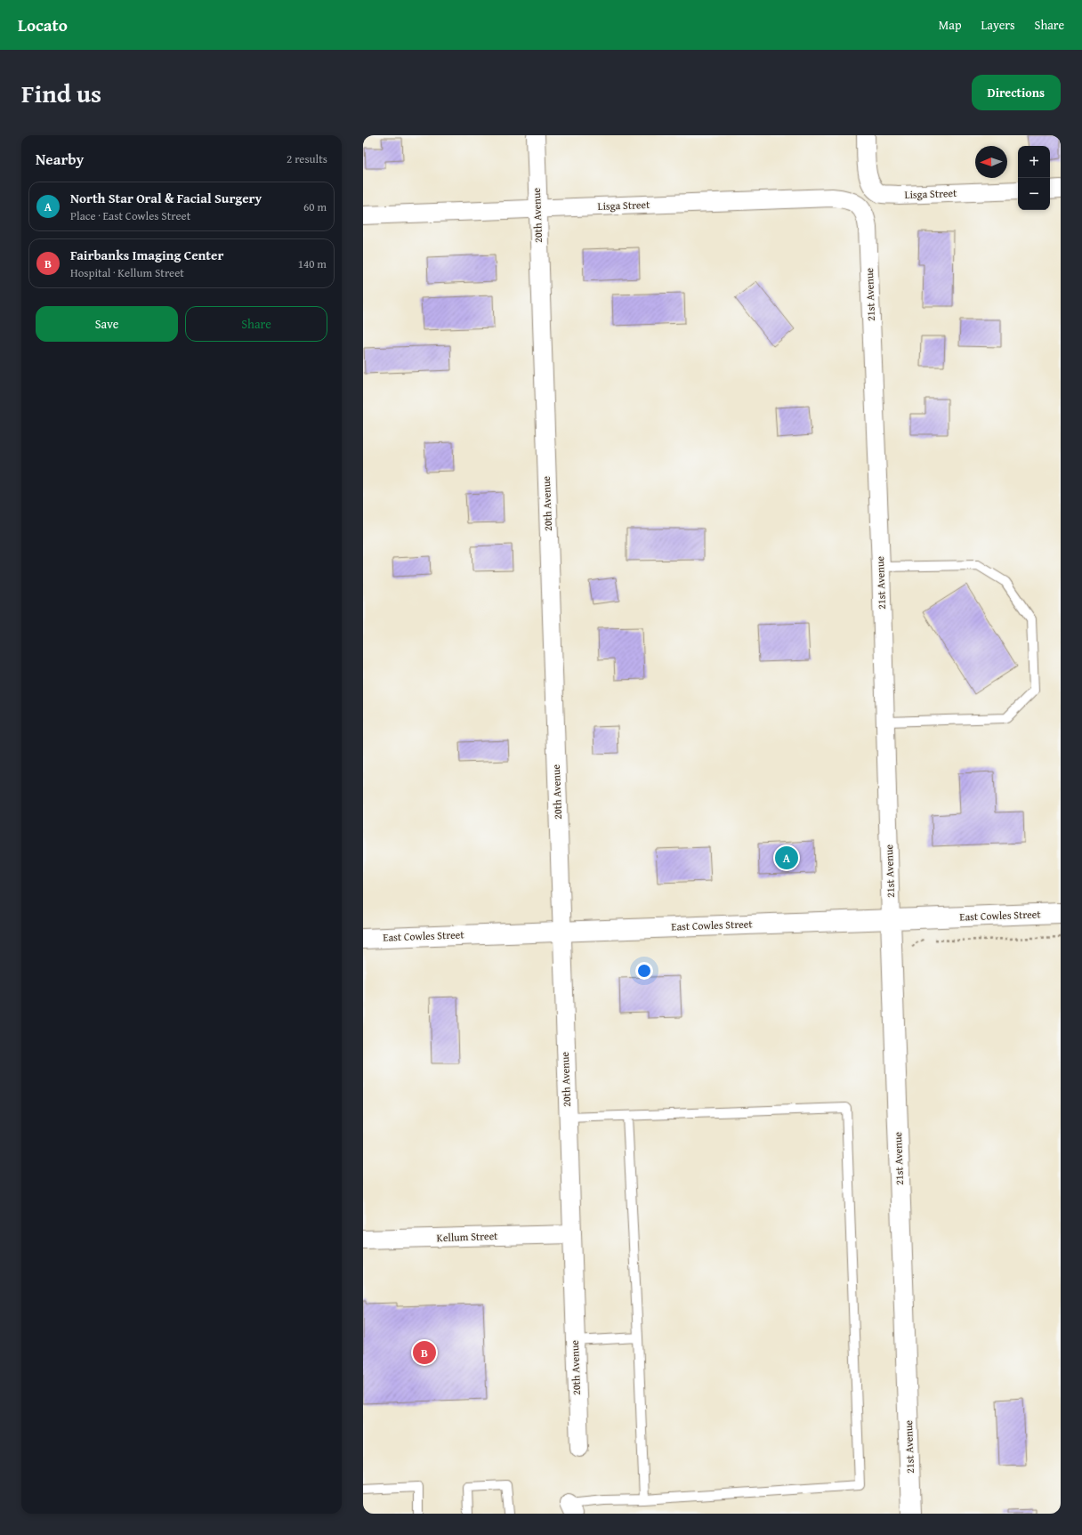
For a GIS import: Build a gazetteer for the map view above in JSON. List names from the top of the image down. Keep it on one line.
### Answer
{"streets":{"street":["Lisga Street","20th Avenue","21st Avenue","East Cowles Street","Kellum Street"]},"crossings":[["Lisga Street","20th Avenue"],["Lisga Street","21st Avenue"],["20th Avenue","East Cowles Street"],["20th Avenue","Kellum Street"],["21st Avenue","East Cowles Street"]],"north":"left","page":{"header":"Locato","nav":["Map","Layers","Share"],"title":"Find us","buttons":["Directions",["Save","Share"]],"heading":["Nearby","2 results"],"map_buttons":["+","−"],"list":[{"mark":"A","name":"North Star Oral & Facial Surgery","note":"Place · East Cowles Street","value":"60 m"},{"mark":"B","name":"Fairbanks Imaging Center","note":"Hospital · Kellum Street","value":"140 m"}],"pins":["A","B"]}}
